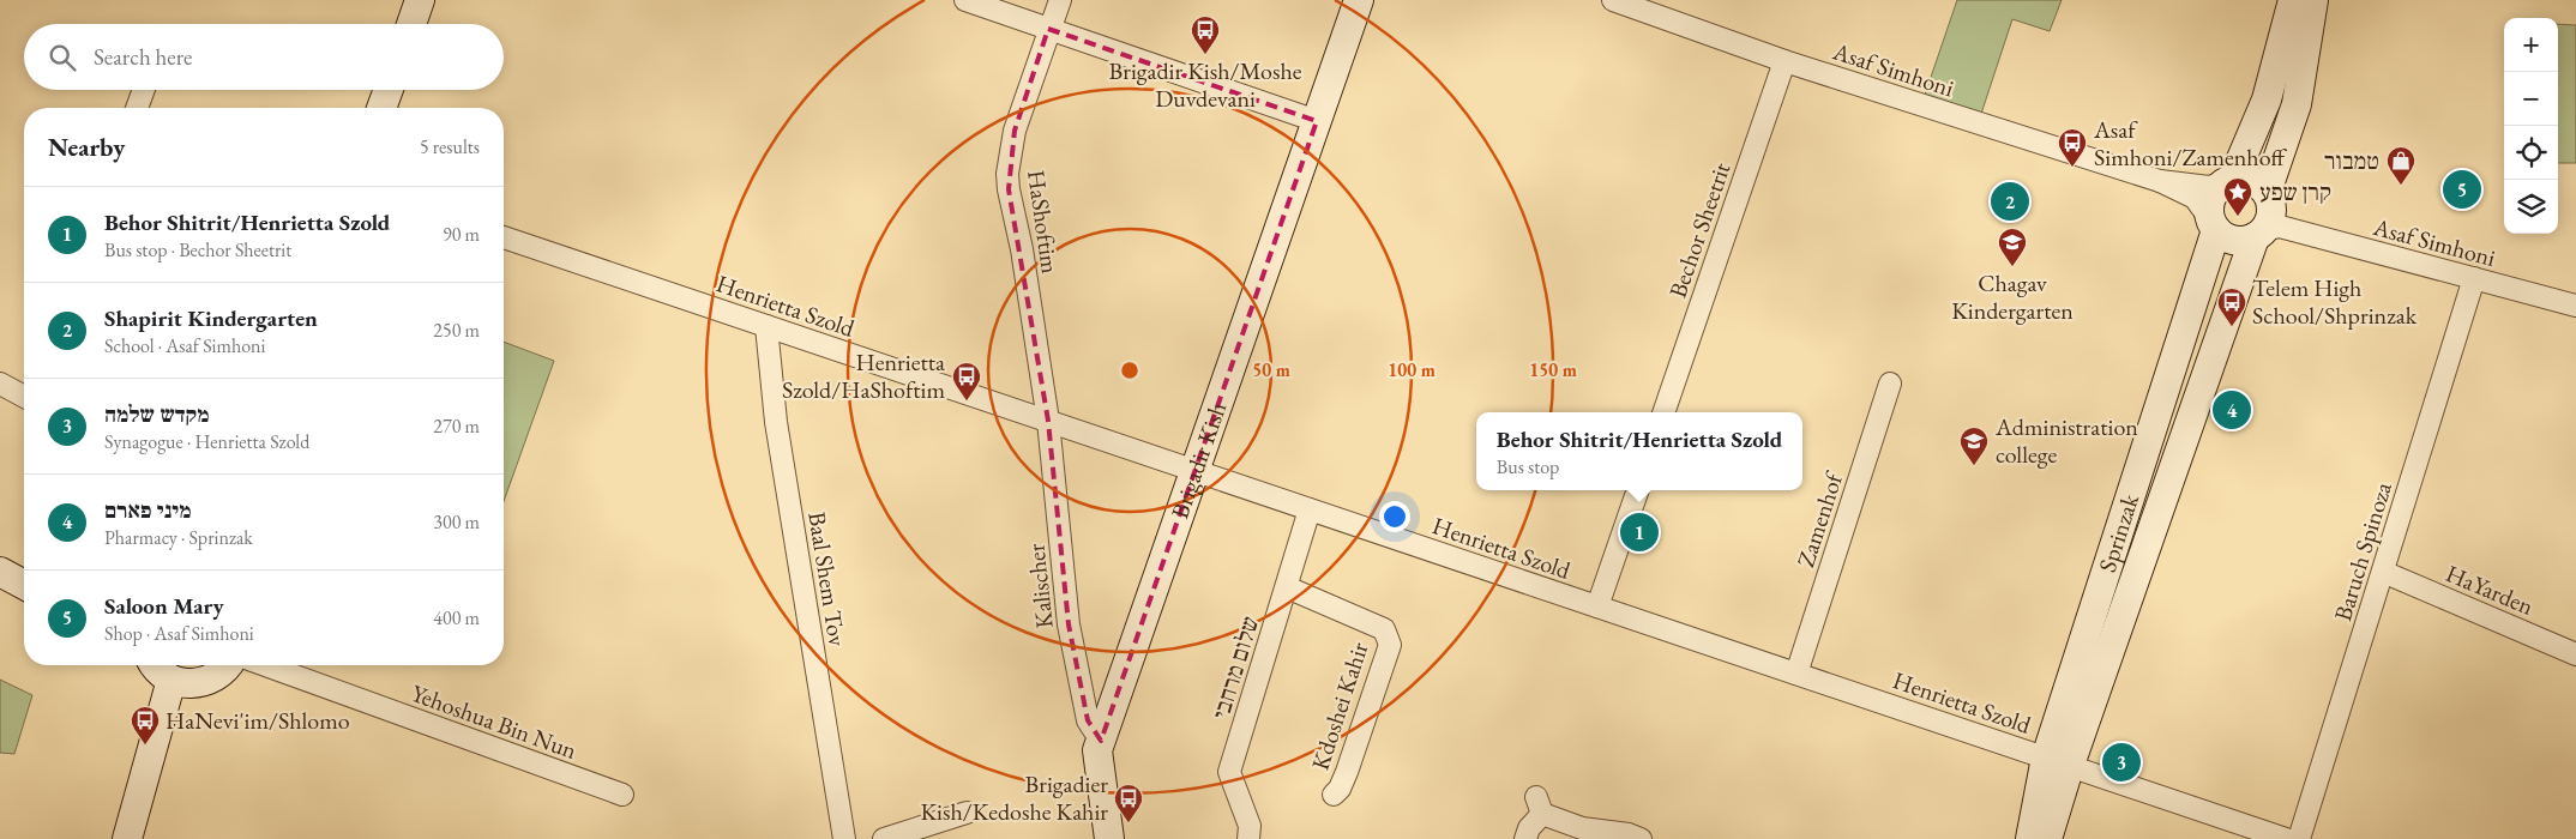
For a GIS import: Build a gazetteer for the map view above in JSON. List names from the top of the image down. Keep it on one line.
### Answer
{"streets":{"street":["Asaf Simhoni","HaShoftim","Bechor Sheetrit","Henrietta Szold","Brigadir Kish","Zamenhof","Sprinzak","Baruch Spinoza","Baal Shem Tov","Kalischer","HaYarden","שלום מרחבי","Kdoshei Kahir","Yehoshua Bin Nun"]},"crossings":[["Asaf Simhoni","Bechor Sheetrit"],["Asaf Simhoni","Sprinzak"],["Asaf Simhoni","Baruch Spinoza"],["HaShoftim","Henrietta Szold"],["HaShoftim","Kalischer"],["Henrietta Szold","Brigadir Kish"],["Henrietta Szold","Zamenhof"],["Henrietta Szold","Sprinzak"],["Henrietta Szold","Baal Shem Tov"],["Henrietta Szold","Kalischer"],["Henrietta Szold","שלום מרחבי"],["Brigadir Kish","Kalischer"],["Baruch Spinoza","HaYarden"],["שלום מרחבי","Kdoshei Kahir"]],"places":{"bus stop":["Brigadir Kish/Moshe Duvdevani","Asaf Simhoni/Zamenhoff","Telem High School/Shprinzak","Henrietta Szold/HaShoftim","HaNevi'im/Shlomo","Brigadier Kish/Kedoshe Kahir"],"shop":["טמבור"],"place":["קרן שפע"],"school or university":["Chagav Kindergarten","Administration college"]},"page":{"map_buttons":["+","−"],"search":"Search here","heading":["Nearby","5 results"],"pins":["5","2","4","1","3"],"list":[{"mark":"1","name":"Behor Shitrit/Henrietta Szold","note":"Bus stop · Bechor Sheetrit","value":"90 m"},{"mark":"2","name":"Shapirit Kindergarten","note":"School · Asaf Simhoni","value":"250 m"},{"mark":"3","name":"מקדש שלמה","note":"Synagogue · Henrietta Szold","value":"270 m"},{"mark":"4","name":"מיני פארם","note":"Pharmacy · Sprinzak","value":"300 m"},{"mark":"5","name":"Saloon Mary","note":"Shop · Asaf Simhoni","value":"400 m"}],"popup":["Behor Shitrit/Henrietta Szold","Bus stop"]},"rings":["50 m","100 m","150 m"]}
